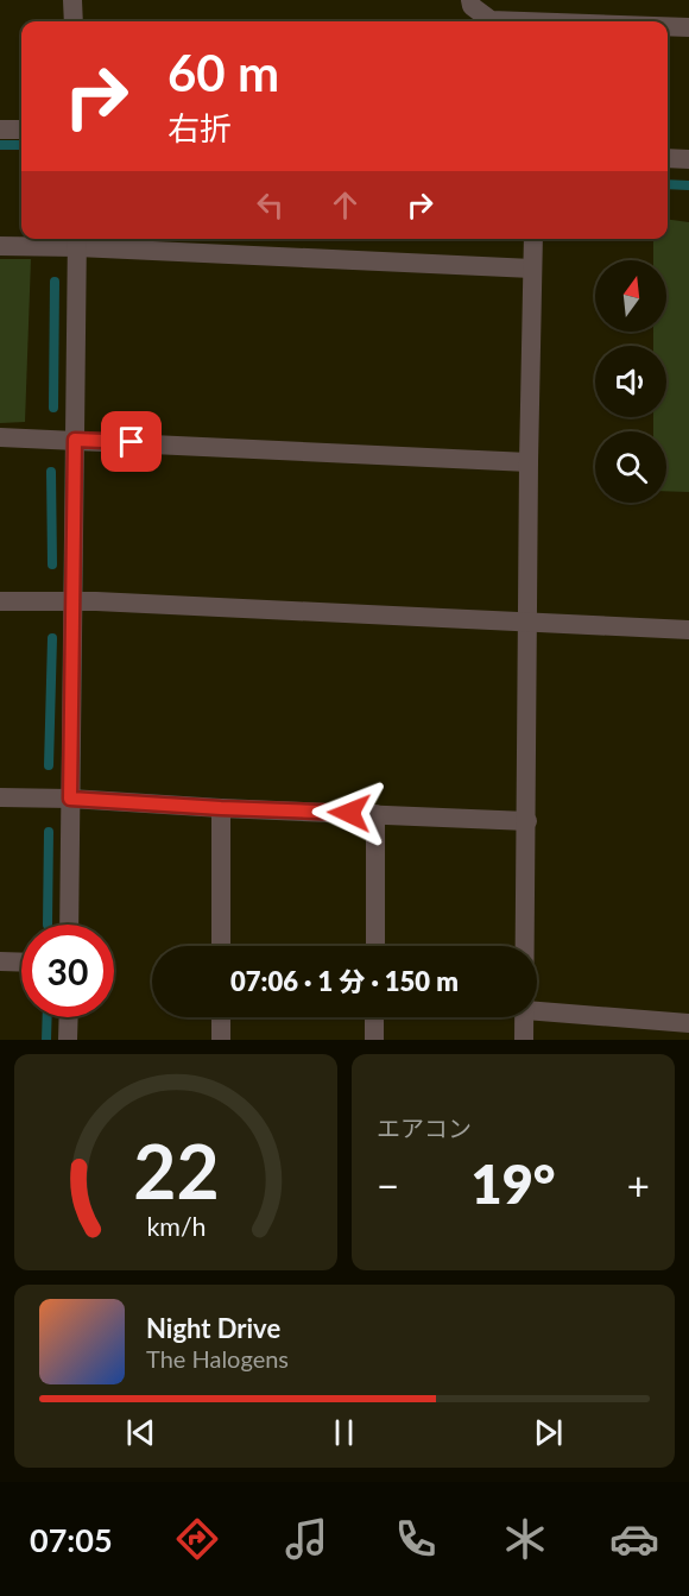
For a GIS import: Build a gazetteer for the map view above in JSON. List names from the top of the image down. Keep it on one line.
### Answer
{"north":"top","page":{"turn":["60 m","右折"],"limit":"30","trip":"07:06 · 1 分 · 150 m","tile":"エアコン","heat":["−","19°","+"],"song":["Night Drive","The Halogens"],"tabs":"07:05","gauge":["22","km/h"]}}
